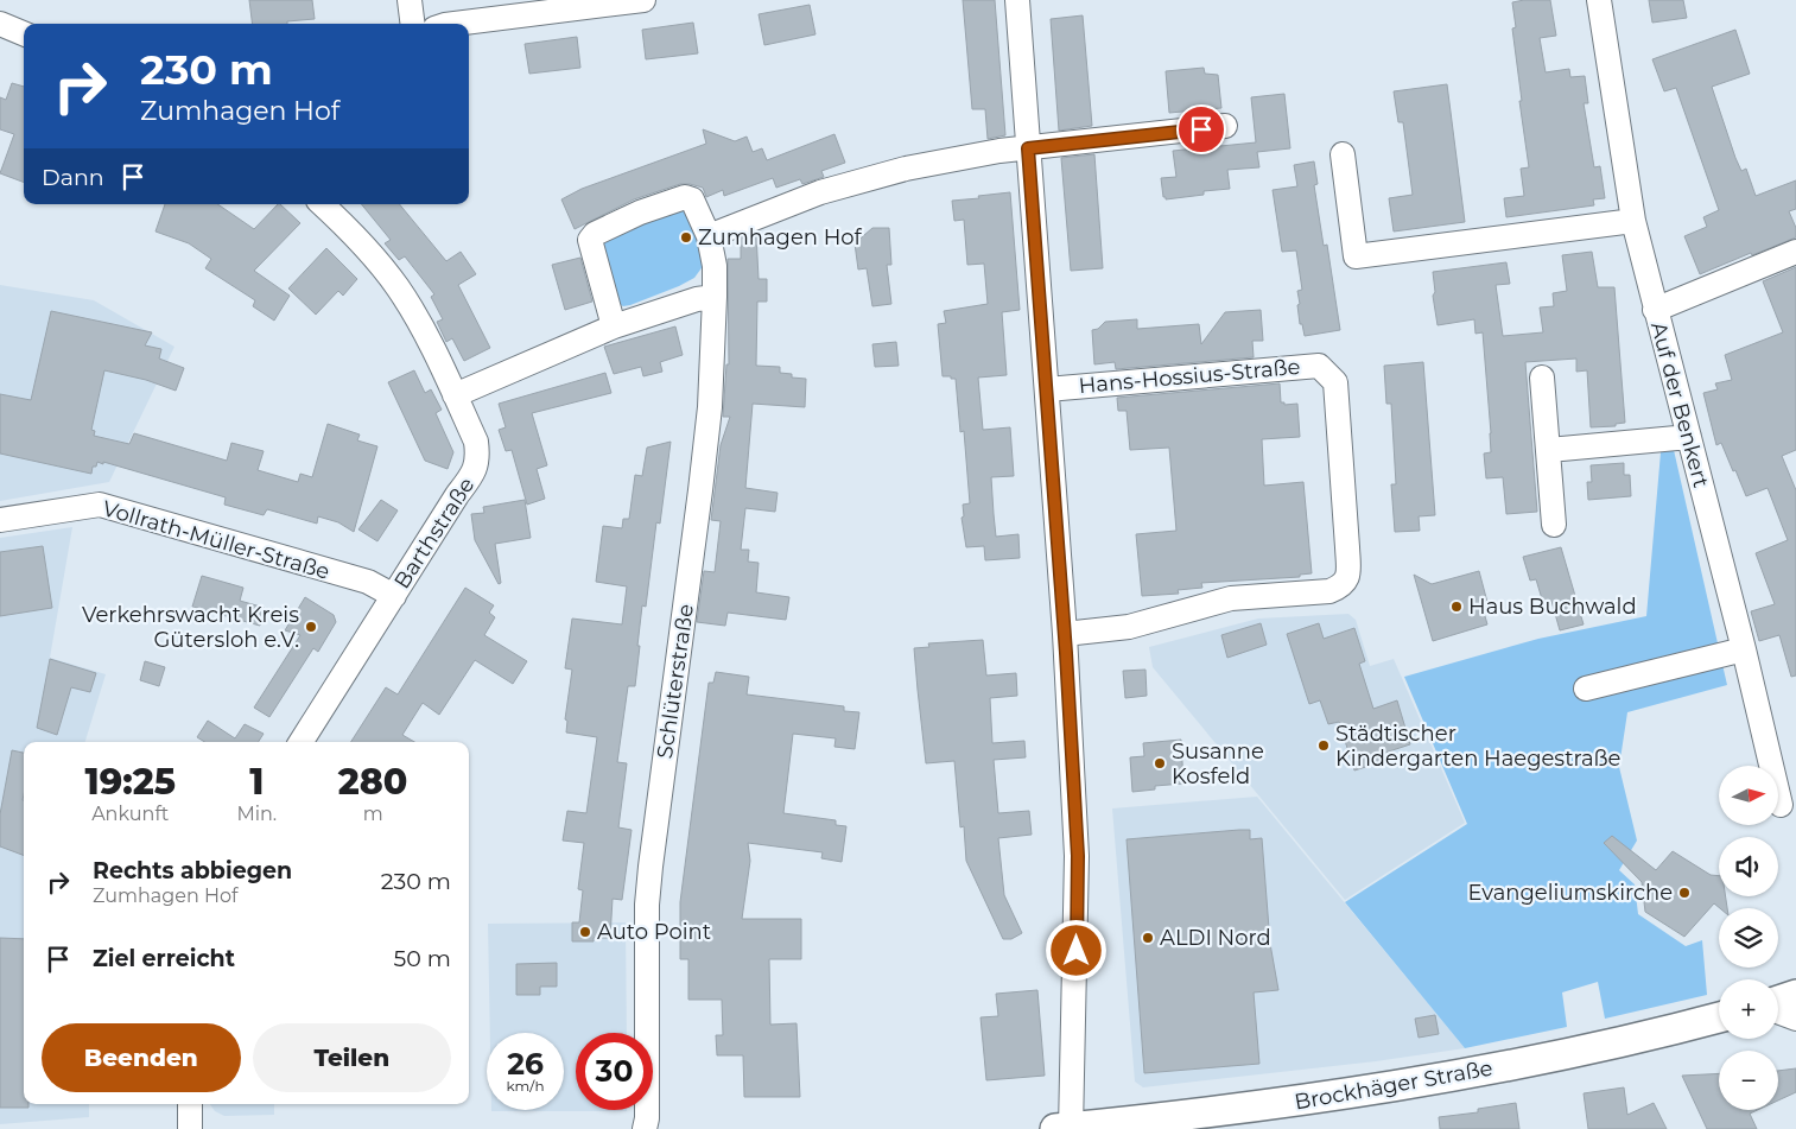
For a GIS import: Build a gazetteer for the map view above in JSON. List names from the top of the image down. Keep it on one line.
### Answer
{"streets":{"main road":["Brockhäger Straße"],"street":["Hans-Hossius-Straße","Auf der Benkert","Barthstraße","Vollrath-Müller-Straße","Schlüterstraße"]},"crossings":[["Barthstraße","Vollrath-Müller-Straße"]],"places":["Zumhagen Hof","Haus Buchwald","Verkehrswacht Kreis Gütersloh e.V.","Städtischer Kindergarten Haegestraße","Susanne Kosfeld","Evangeliumskirche","Auto Point","ALDI Nord"],"north":"right","page":{"turn":["230 m","Zumhagen Hof"],"then":"Dann","eta":["19:25","Ankunft","1","Min.","280","m"],"map_buttons":["+","−"],"list":[{"name":"Rechts abbiegen","note":"Zumhagen Hof","value":"230 m"},{"name":"Ziel erreicht","value":"50 m"}],"buttons":["Beenden","Teilen"],"speed":"26 km/h","limit":"30"}}
